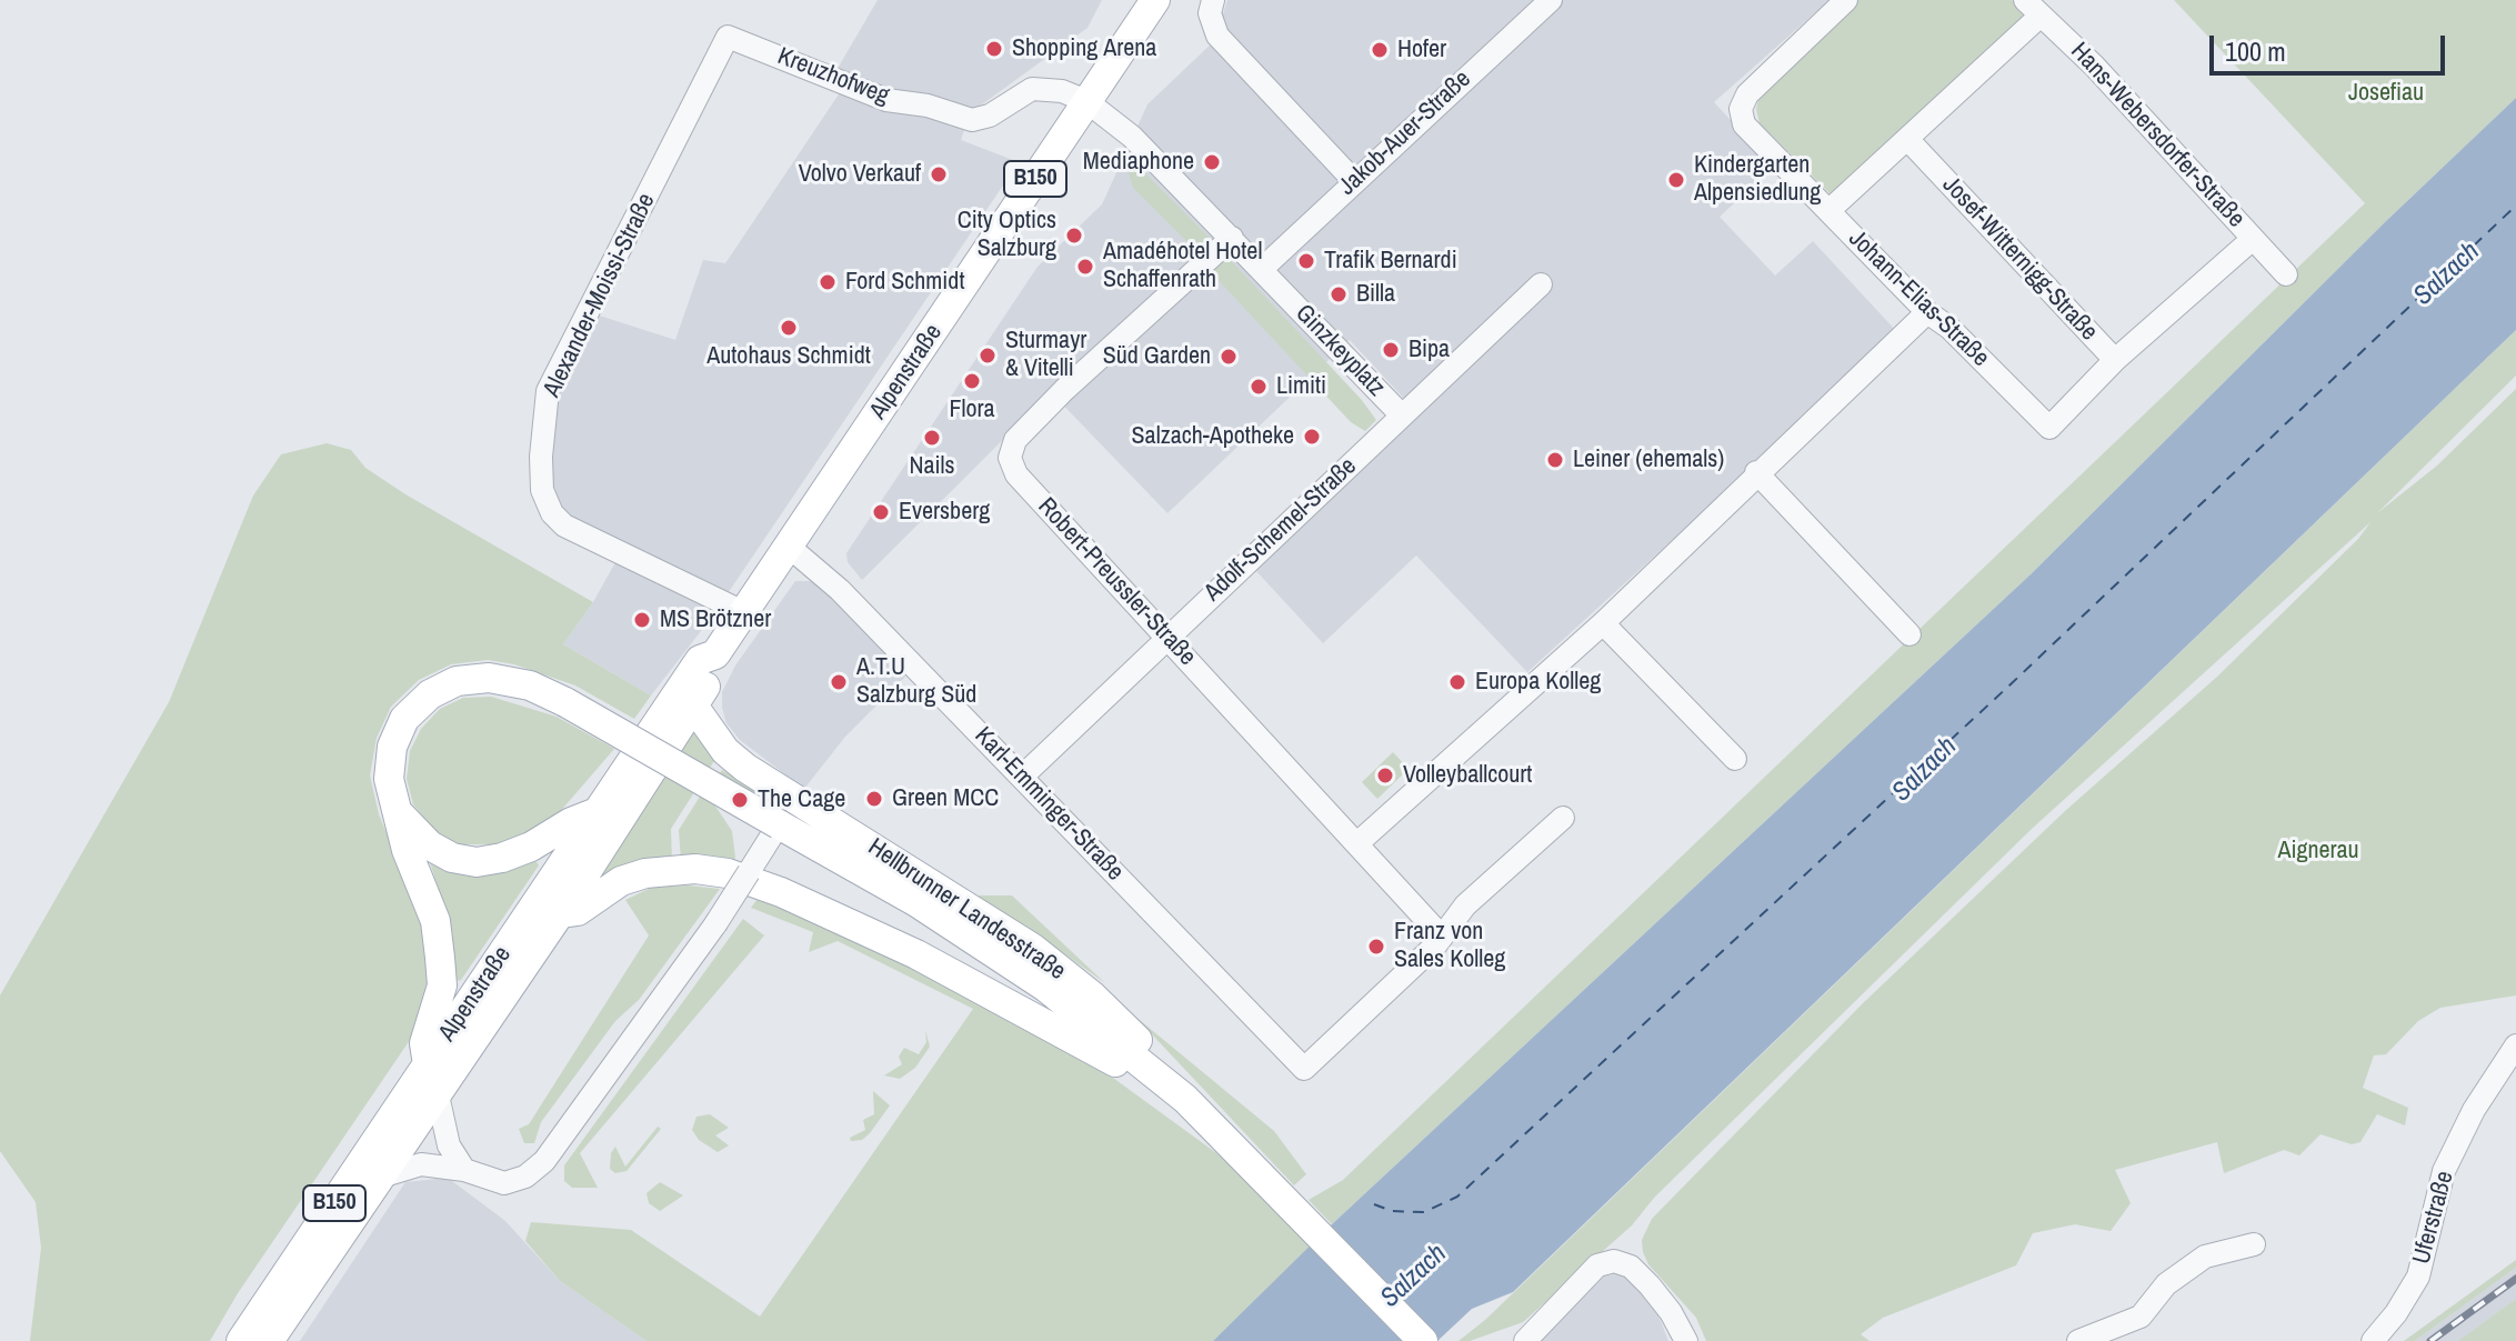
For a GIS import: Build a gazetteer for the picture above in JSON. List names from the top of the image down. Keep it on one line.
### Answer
{"streets":{"main road":["B150","Alpenstraße","Hellbrunner Landesstraße"],"street":["Kreuzhofweg","Jakob-Auer-Straße","Hans-Webersdorfer-Straße","Josef-Witternigg-Straße","Alexander-Moissi-Straße","Johann-Elias-Straße","Ginzkeyplatz","Adolf-Schemel-Straße","Robert-Preussler-Straße","Karl-Emminger-Straße","Uferstraße"]},"crossings":[["Kreuzhofweg","Alexander-Moissi-Straße"],["Kreuzhofweg","Ginzkeyplatz"],["Kreuzhofweg","Alpenstraße"],["Jakob-Auer-Straße","Ginzkeyplatz"],["Hans-Webersdorfer-Straße","Josef-Witternigg-Straße"],["Josef-Witternigg-Straße","Johann-Elias-Straße"],["Alexander-Moissi-Straße","Alpenstraße"],["Ginzkeyplatz","Alpenstraße"],["Ginzkeyplatz","Adolf-Schemel-Straße"],["Ginzkeyplatz","Robert-Preussler-Straße"],["Alpenstraße","Karl-Emminger-Straße"],["Alpenstraße","Hellbrunner Landesstraße"],["Adolf-Schemel-Straße","Robert-Preussler-Straße"],["Adolf-Schemel-Straße","Karl-Emminger-Straße"],["Robert-Preussler-Straße","Karl-Emminger-Straße"]],"water":["Salzach"],"parks":["Josefiau","Aignerau"],"places":["Shopping Arena","Hofer","Mediaphone","Volvo Verkauf","Kindergarten Alpensiedlung","City Optics Salzburg","Trafik Bernardi","Amadéhotel Hotel Schaffenrath","Ford Schmidt","Billa","Autohaus Schmidt","Bipa","Sturmayr & Vitelli","Süd Garden","Flora","Limiti","Salzach-Apotheke","Nails","Leiner (ehemals)","Eversberg","MS Brötzner","A.T.U Salzburg Süd","Europa Kolleg","Volleyballcourt","Green MCC","The Cage","Franz von Sales Kolleg"],"scale_bar":"100 m"}
